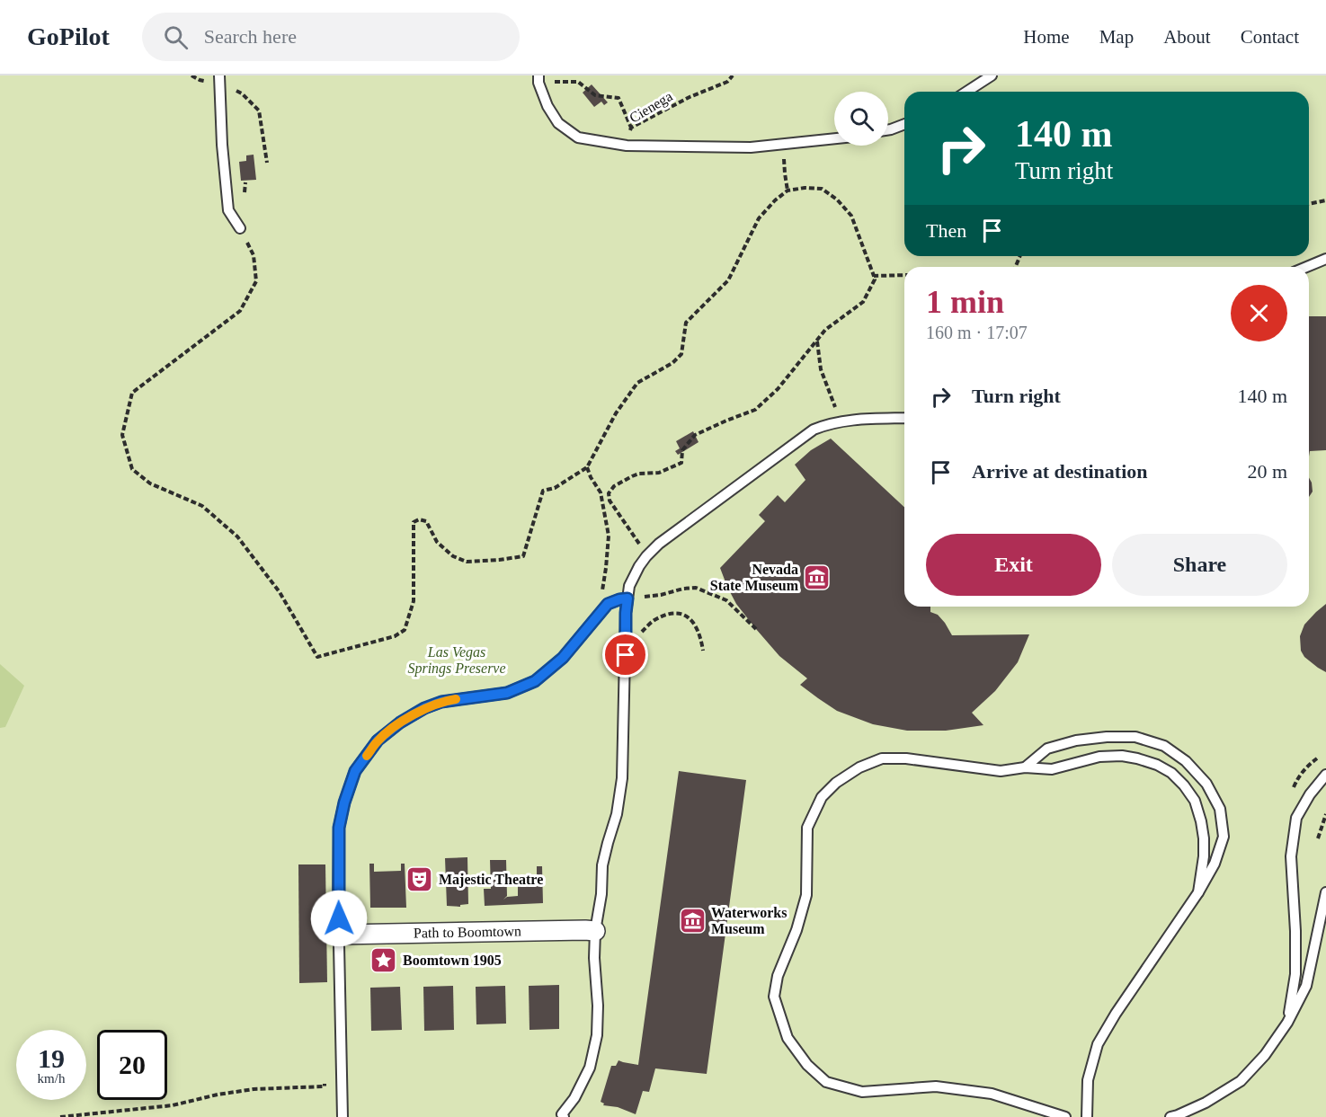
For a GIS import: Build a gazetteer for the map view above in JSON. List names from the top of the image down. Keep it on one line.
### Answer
{"streets":{"street":["Path to Boomtown"],"path":["Cienega"]},"parks":["Las Vegas Springs Preserve"],"places":{"museum":["Nevada State Museum","Waterworks Museum"],"theatre":["Majestic Theatre"],"place":["Boomtown 1905"]},"page":{"header":"GoPilot","search":"Search here","nav":["Home","Map","About","Contact"],"turn":["140 m","Turn right"],"then":"Then","heading":["1 min","160 m · 17:07"],"list":[{"name":"Turn right","value":"140 m"},{"name":"Arrive at destination","value":"20 m"}],"buttons":["Exit","Share"],"speed":"19 km/h","limit":"20"}}
